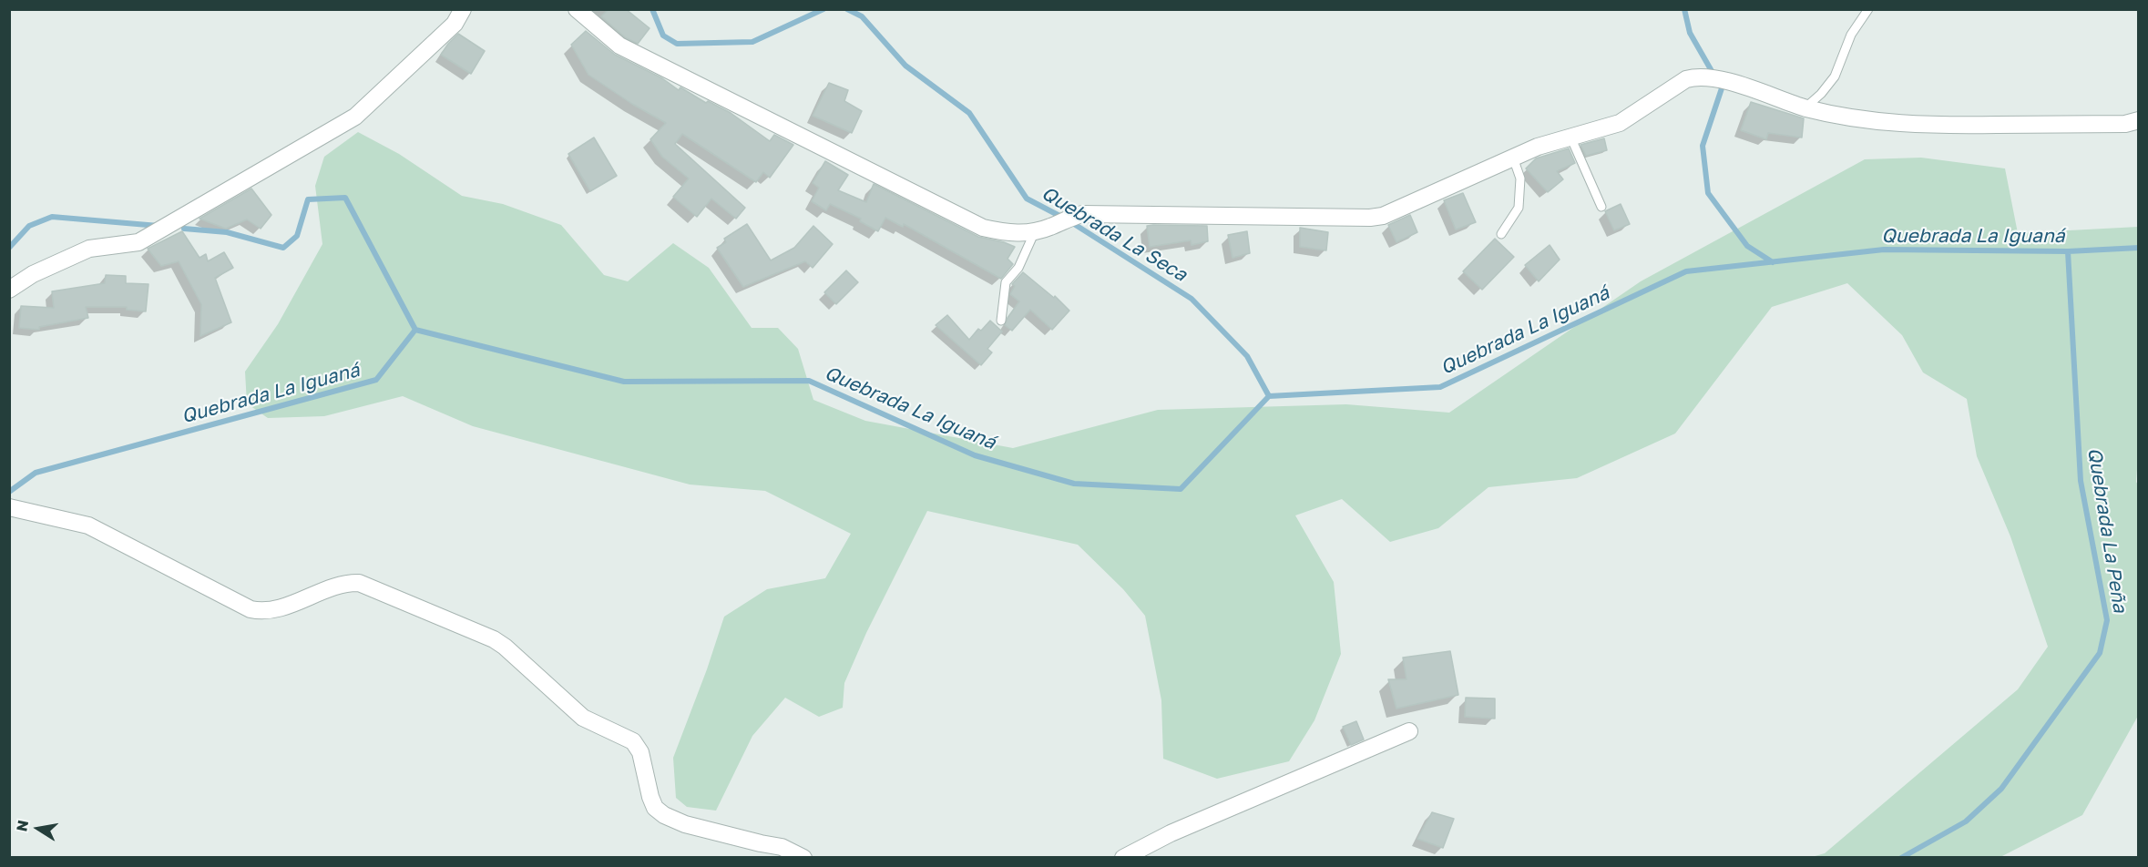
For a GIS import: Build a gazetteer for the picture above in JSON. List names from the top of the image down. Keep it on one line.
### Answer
{"water":["Quebrada La Seca","Quebrada La Iguaná","Quebrada La Peña"],"north":"left"}
